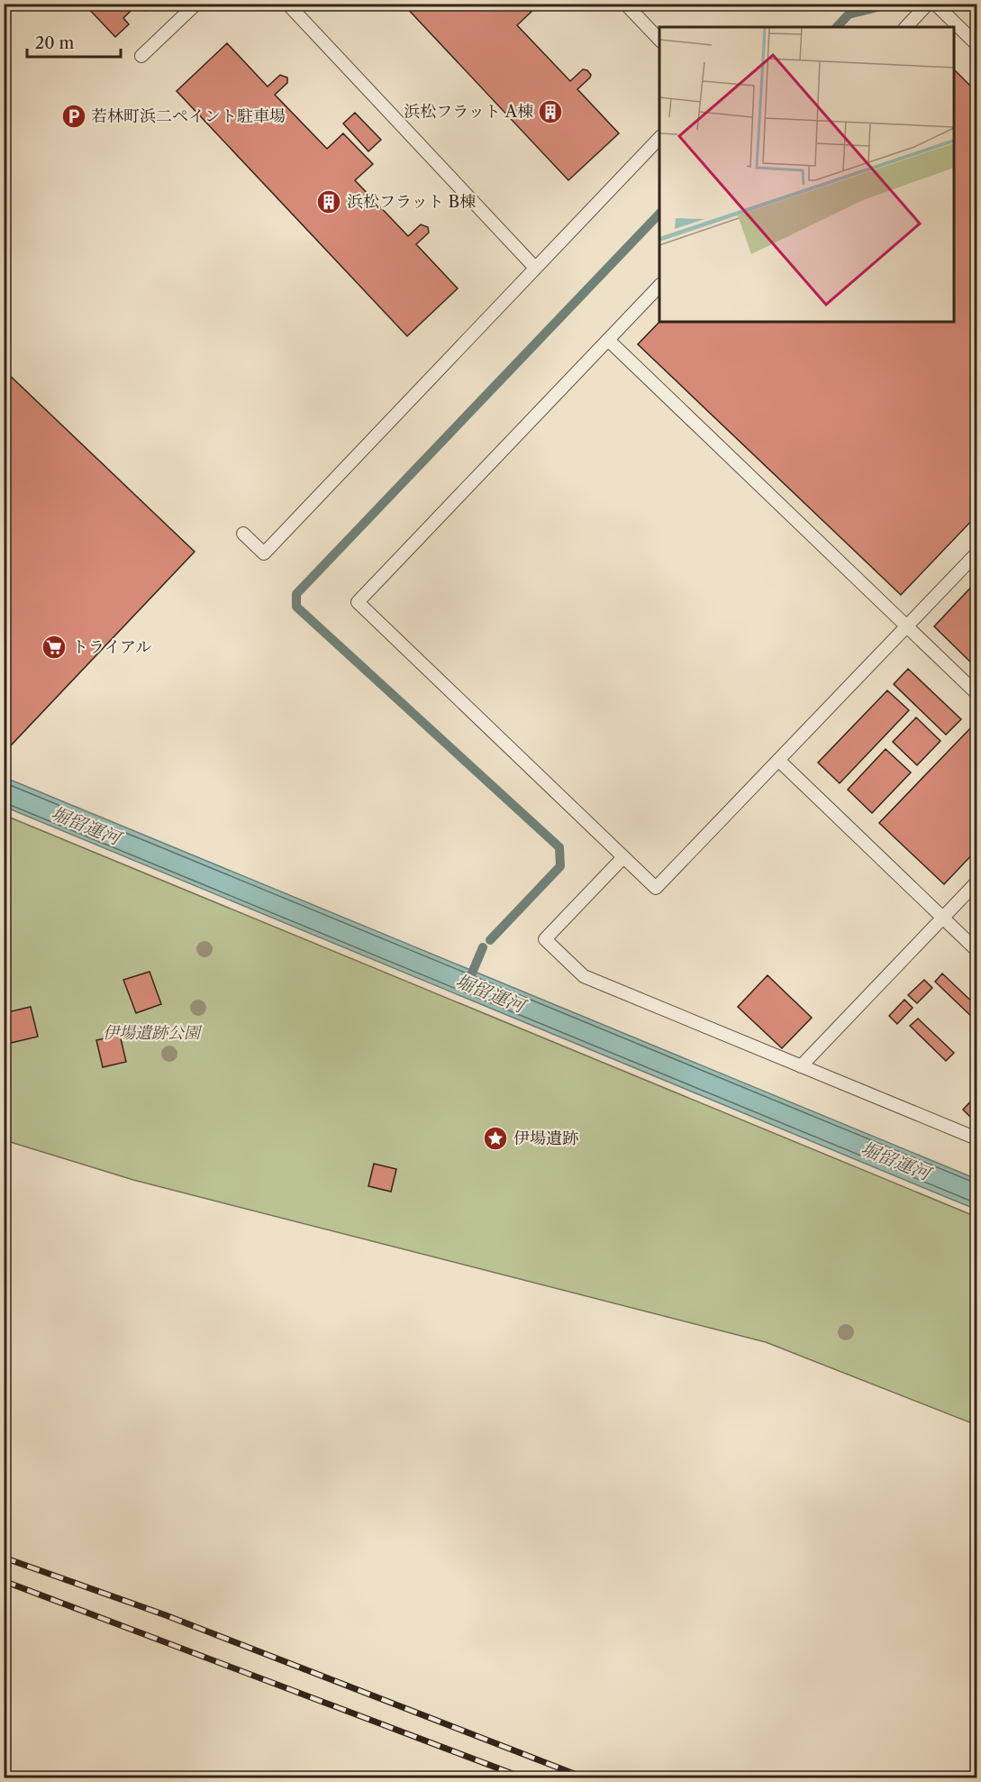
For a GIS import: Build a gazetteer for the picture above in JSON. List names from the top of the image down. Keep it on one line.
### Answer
{"water":["堀留運河"],"parks":["伊場遺跡公園"],"places":{"building":["浜松フラット A棟","浜松フラット B棟"],"parking":["若林町浜二ペイント駐車場"],"supermarket":["トライアル"],"place":["伊場遺跡"]},"scale_bar":"20 m"}
